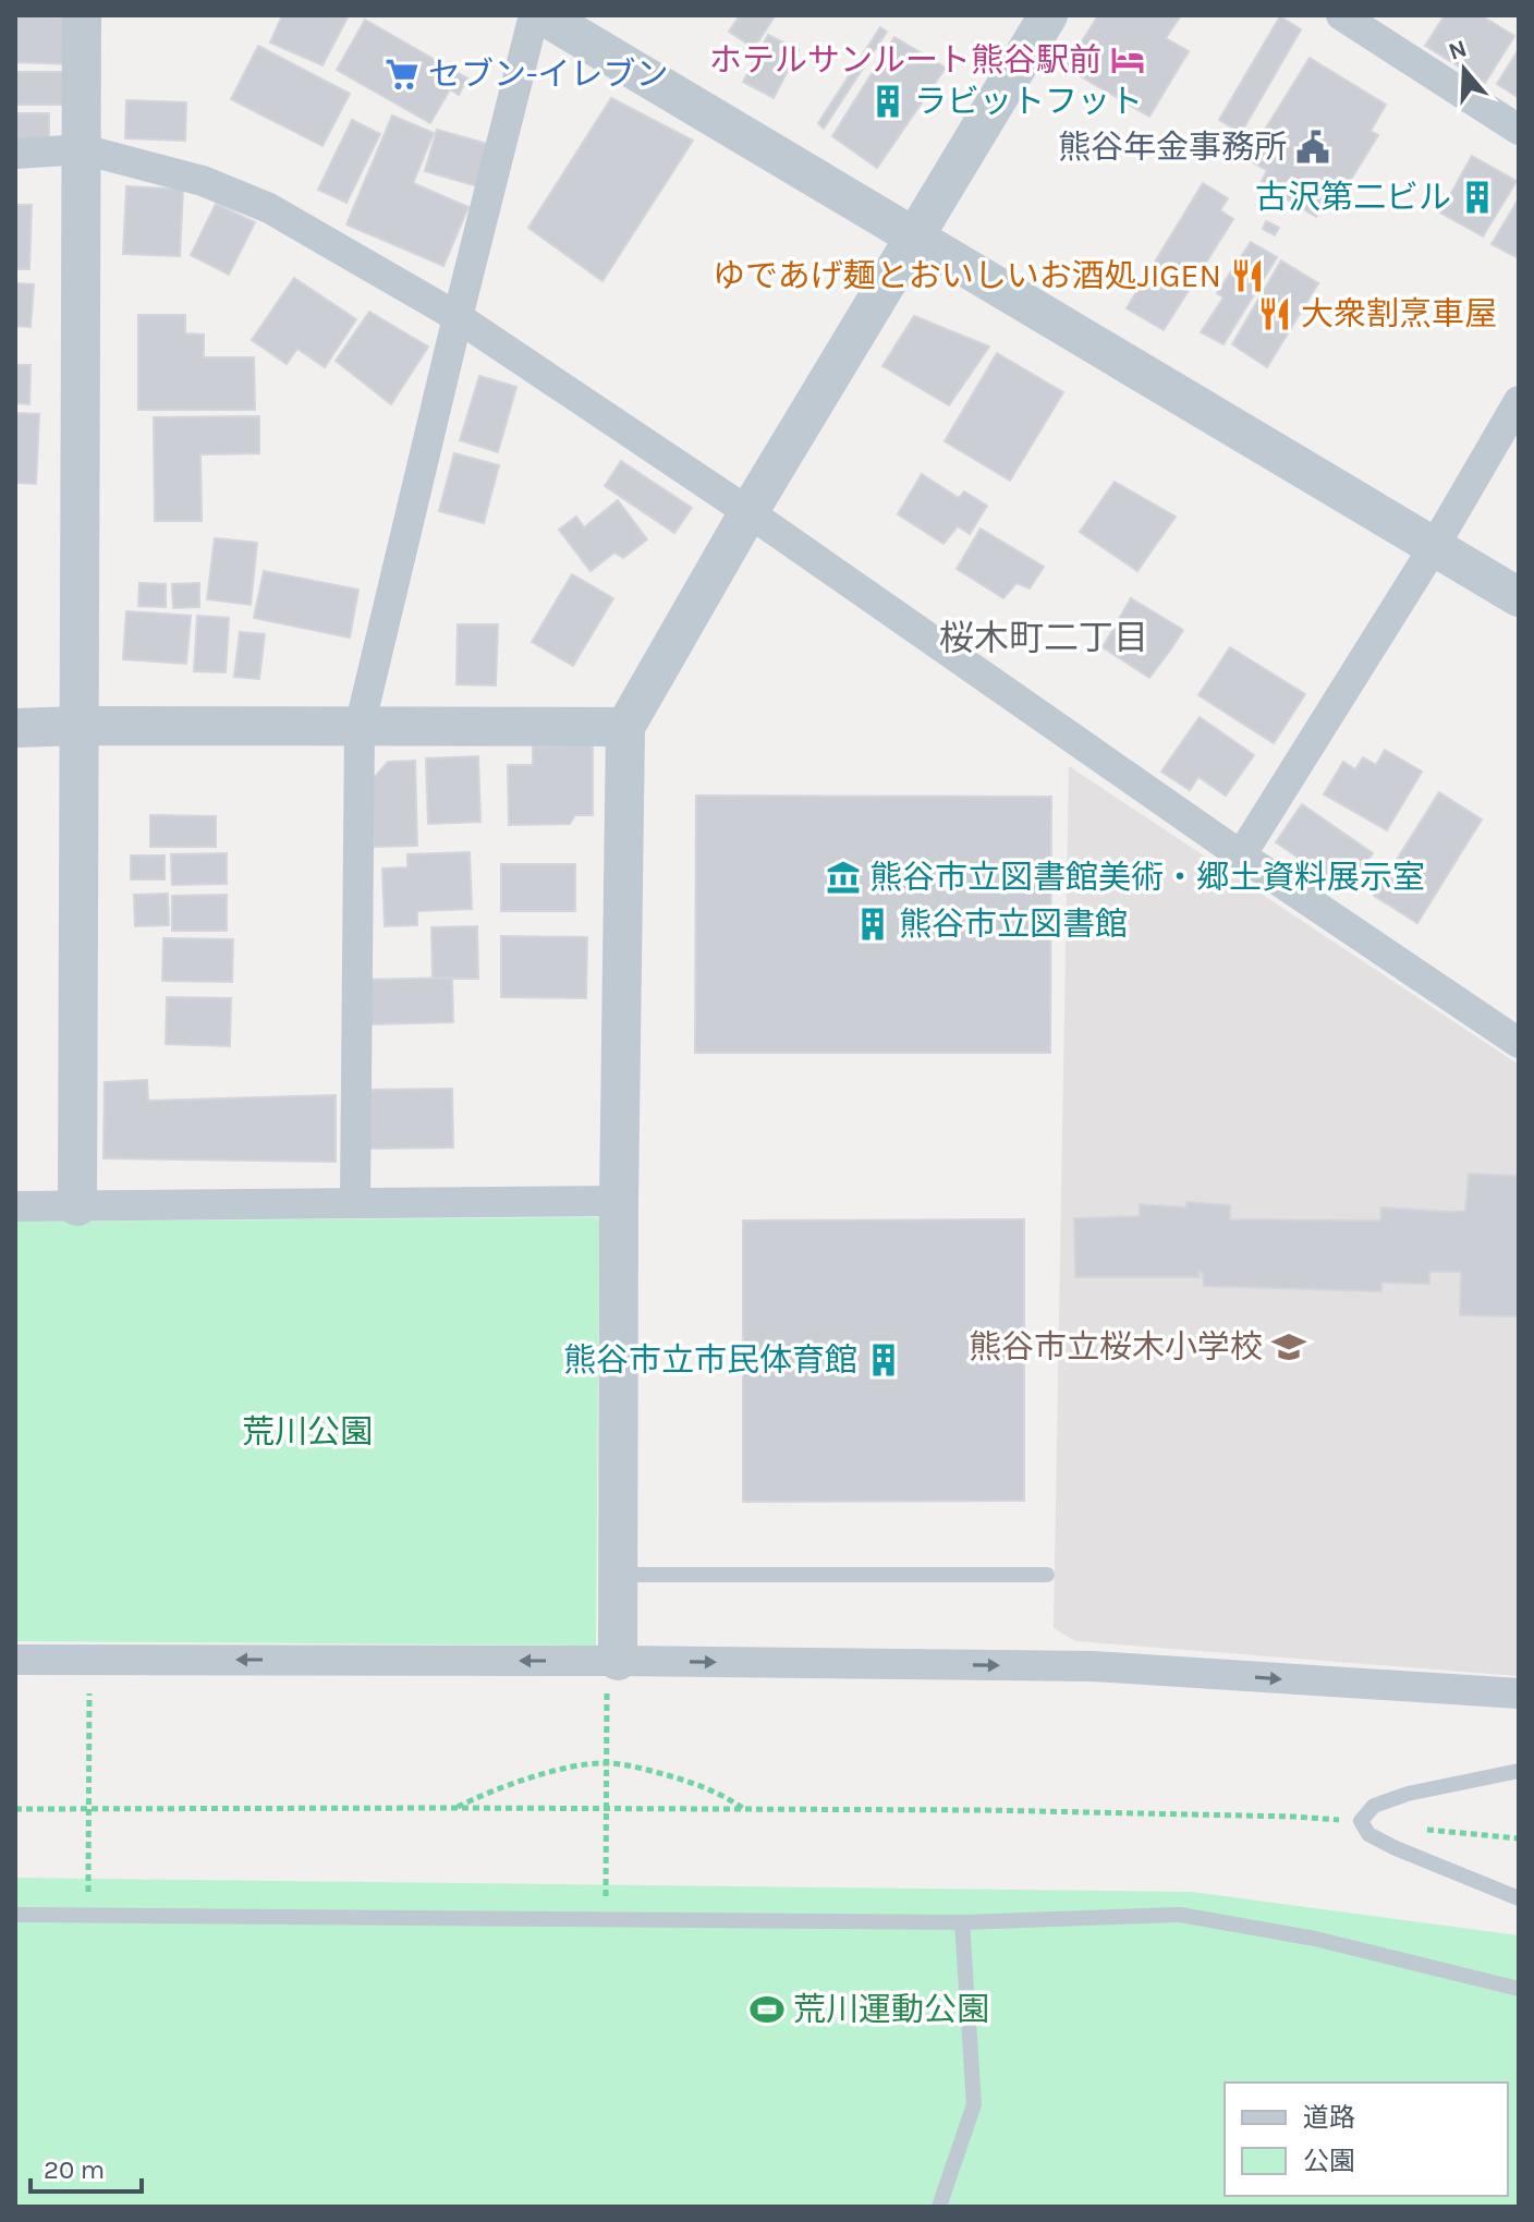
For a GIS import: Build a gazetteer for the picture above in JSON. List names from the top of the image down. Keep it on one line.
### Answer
{"districts":["桜木町二丁目"],"parks":["荒川公園"],"places":{"hotel":["ホテルサンルート熊谷駅前"],"supermarket":["セブン-イレブン"],"building":["ラビットフット","古沢第二ビル","熊谷市立図書館","熊谷市立市民体育館"],"public building":["熊谷年金事務所"],"restaurant":["ゆであげ麺とおいしいお酒処JIGEN","大衆割烹車屋"],"museum":["熊谷市立図書館美術・郷土資料展示室"],"school or university":["熊谷市立桜木小学校"],"sports":["荒川運動公園"]},"legend":["道路","公園"],"scale_bar":"20 m","north":"top"}
